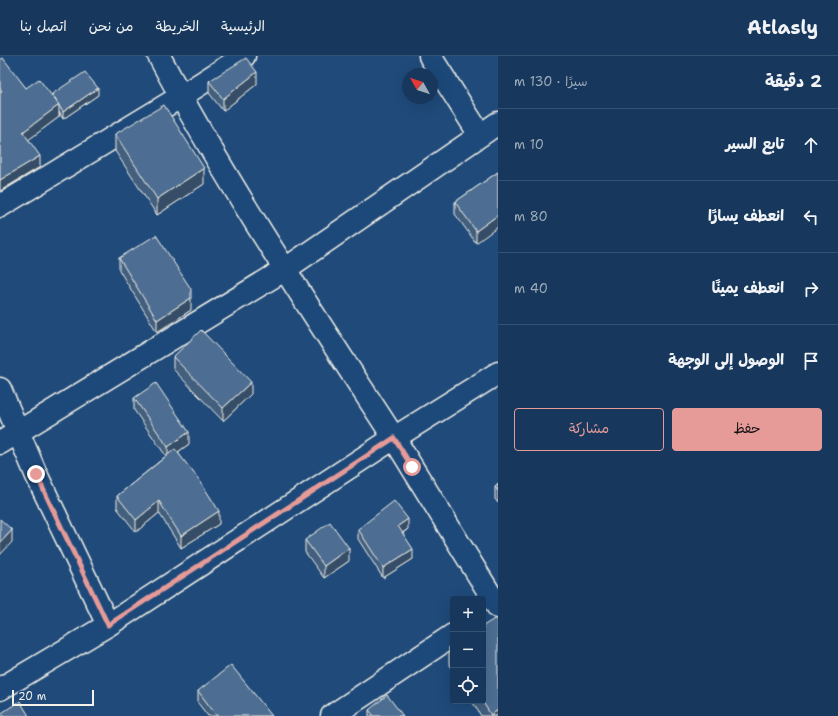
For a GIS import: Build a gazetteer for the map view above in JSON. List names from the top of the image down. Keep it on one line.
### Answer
{"scale_bar":"20 m","north":"top left","page":{"header":"Atlasly","nav":["الرئيسية","الخريطة","من نحن","اتصل بنا"],"heading":["2 دقيقة","سيرًا · 130 m"],"list":[["تابع السير","10 m"],["انعطف يسارًا","80 m"],["انعطف يمينًا","40 m"],"الوصول إلى الوجهة"],"buttons":["حفظ","مشاركة"],"map_buttons":["+","−"],"scale":"20 m"}}
